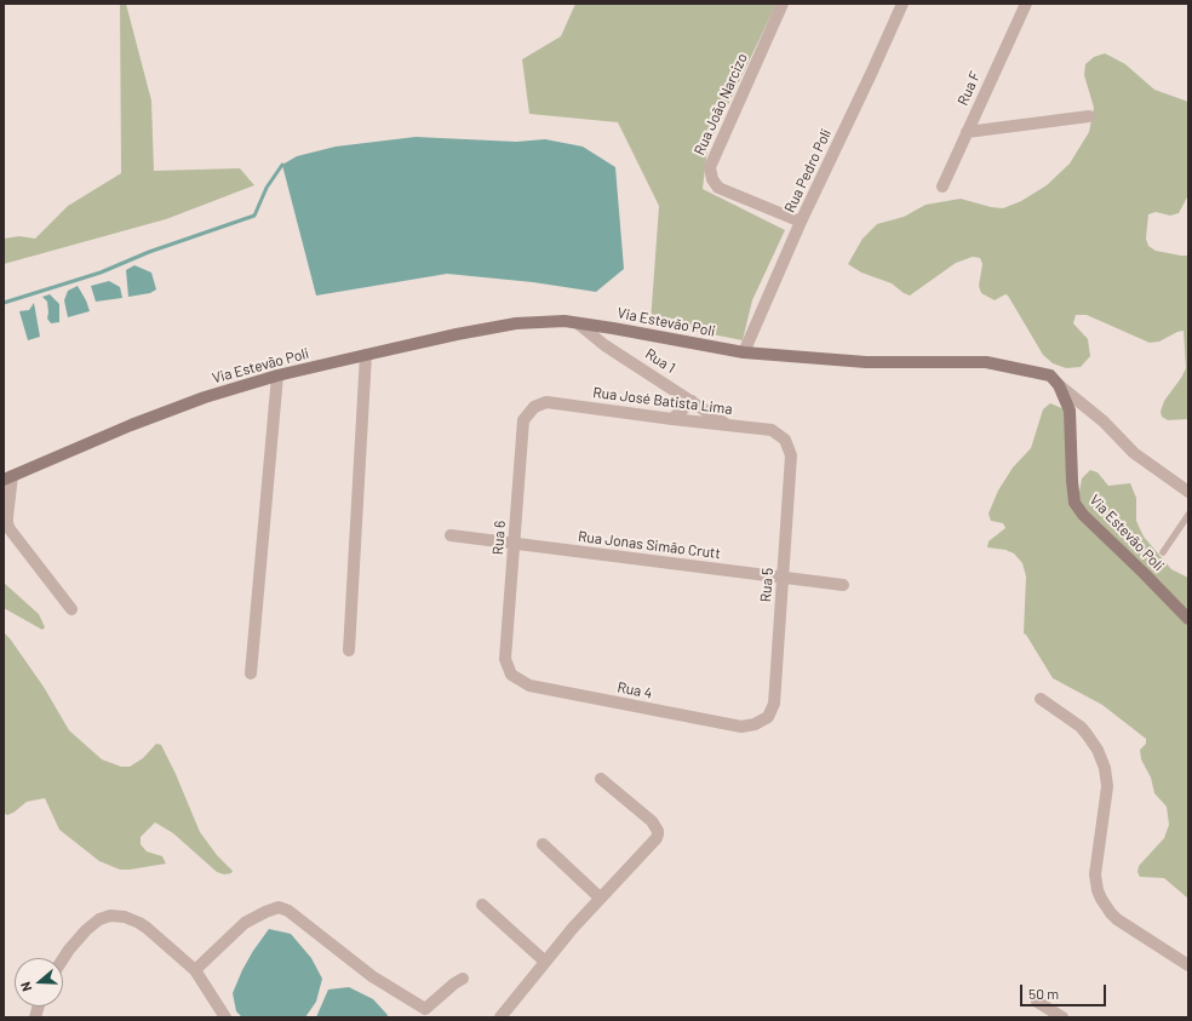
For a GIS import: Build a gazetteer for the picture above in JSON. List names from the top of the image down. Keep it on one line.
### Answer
{"streets":{"main road":["Via Estevão Poli"],"street":["Rua F","Rua João Narcizo","Rua Pedro Poli","Rua 1","Rua José Batista Lima","Rua 6","Rua Jonas Simão Crutt","Rua 5","Rua 4"]},"crossings":[["Rua João Narcizo","Rua Pedro Poli"],["Rua Pedro Poli","Via Estevão Poli"],["Via Estevão Poli","Rua 1"],["Rua 1","Rua José Batista Lima"],["Rua José Batista Lima","Rua 6"],["Rua José Batista Lima","Rua 5"],["Rua 6","Rua Jonas Simão Crutt"],["Rua 6","Rua 4"],["Rua Jonas Simão Crutt","Rua 5"],["Rua 5","Rua 4"]],"scale_bar":"50 m","north":"left"}
